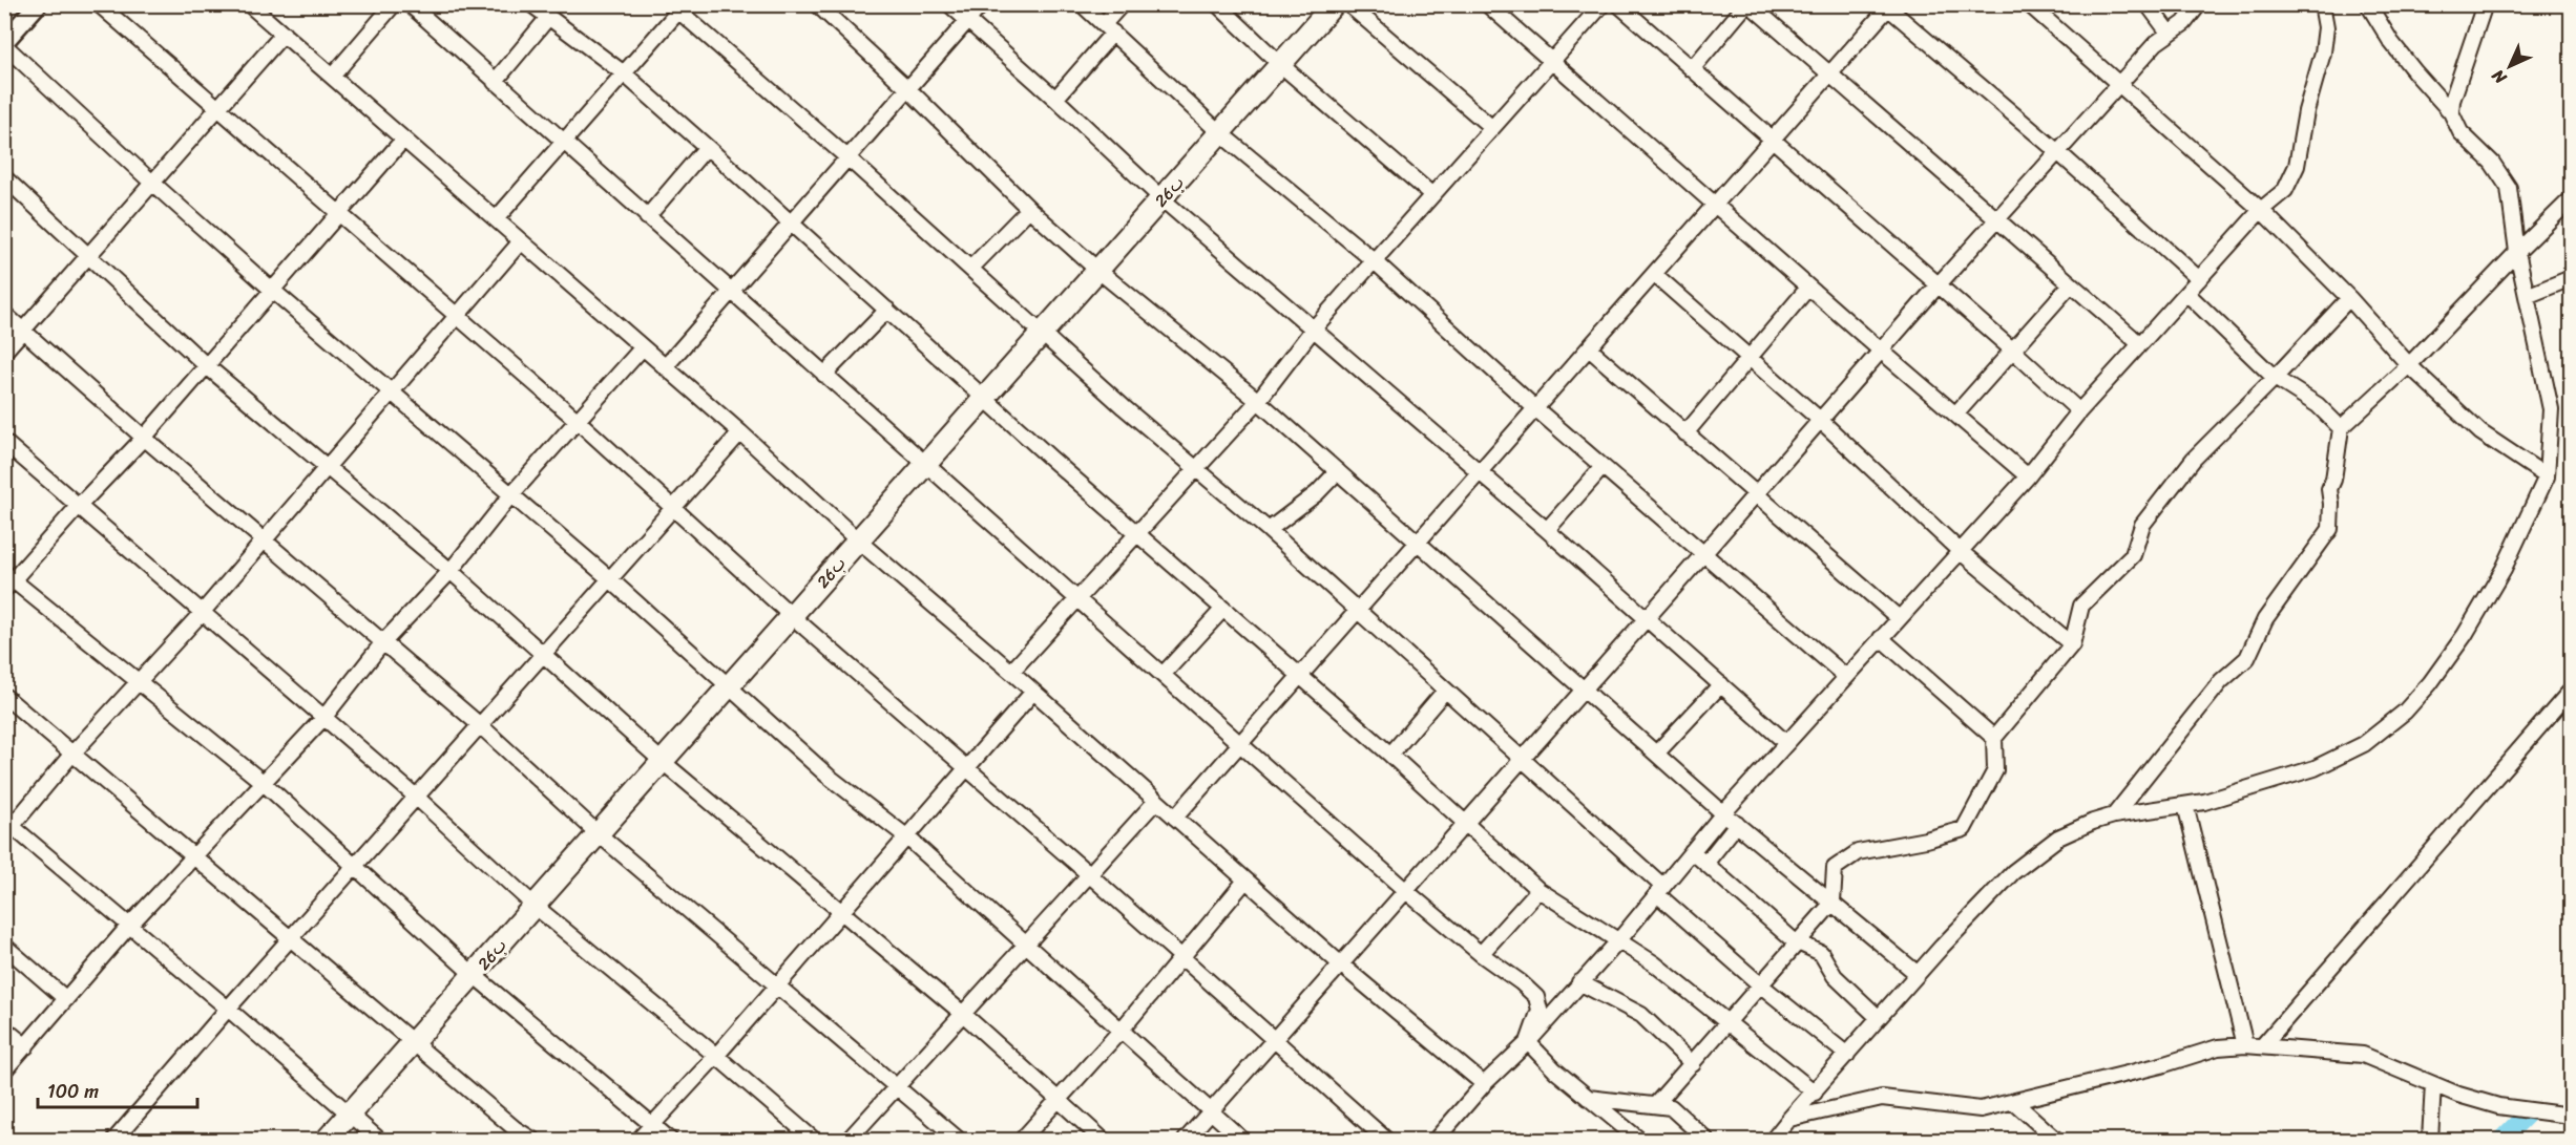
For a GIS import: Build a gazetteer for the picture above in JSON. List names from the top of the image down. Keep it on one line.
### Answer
{"streets":{"highway":["26ب"]},"scale_bar":"100 m","north":"bottom left"}
